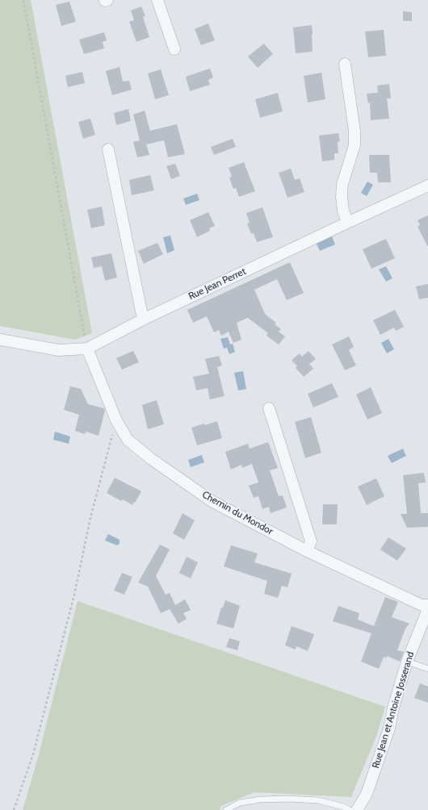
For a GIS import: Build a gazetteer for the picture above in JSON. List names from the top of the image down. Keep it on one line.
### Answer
{"streets":{"street":["Rue Jean Perret","Chemin du Mondor","Rue Jean et Antoine Josserand"]},"crossings":[["Rue Jean Perret","Chemin du Mondor"]]}
